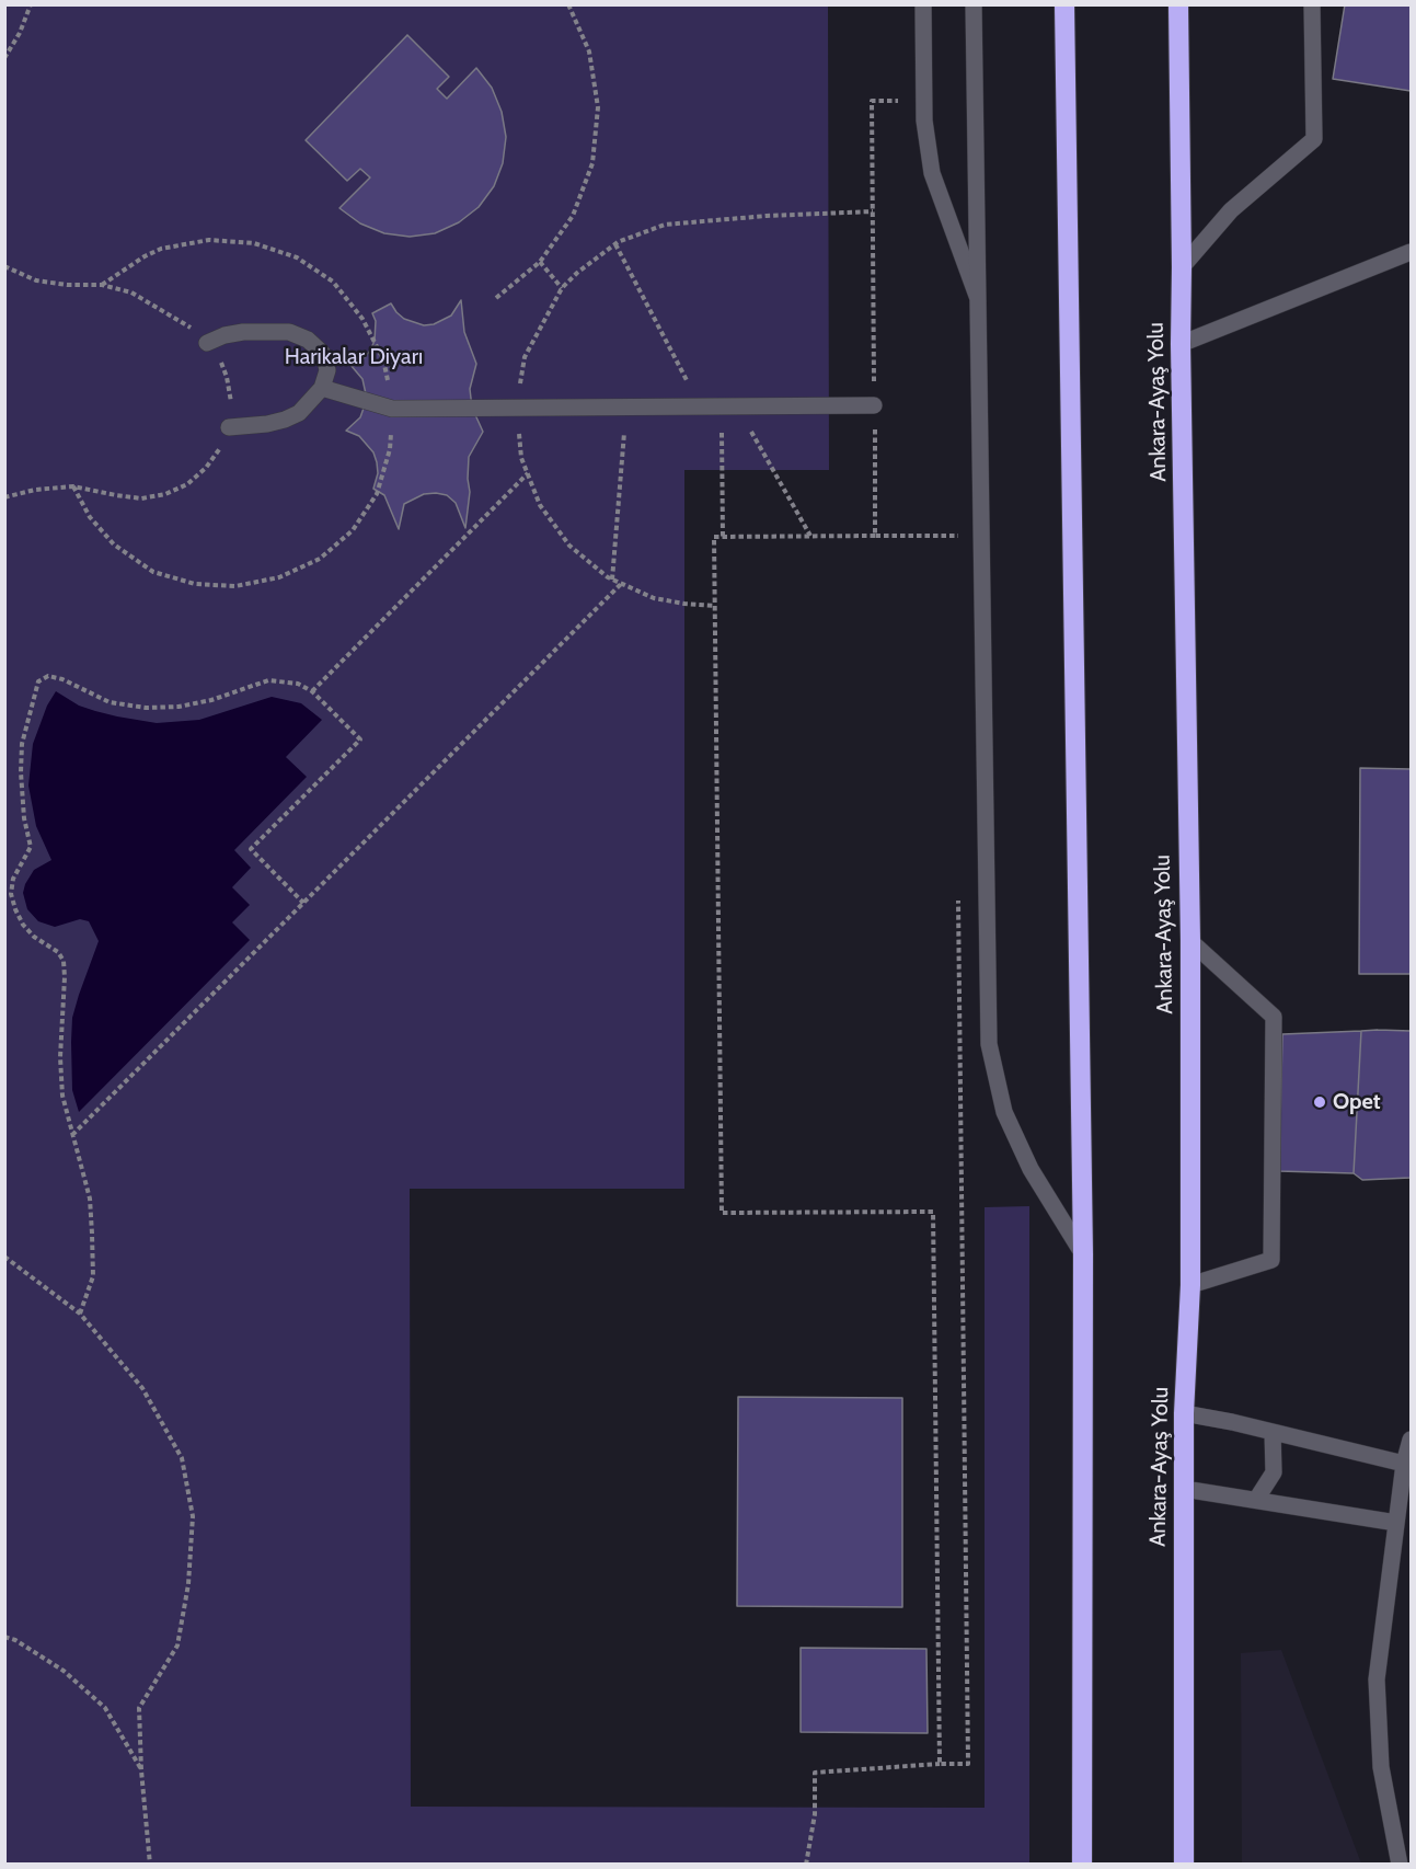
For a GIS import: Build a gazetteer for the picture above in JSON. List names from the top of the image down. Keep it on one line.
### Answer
{"streets":{"highway":["Ankara-Ayaş Yolu"]},"parks":["Harikalar Diyarı"],"places":["Opet"]}
